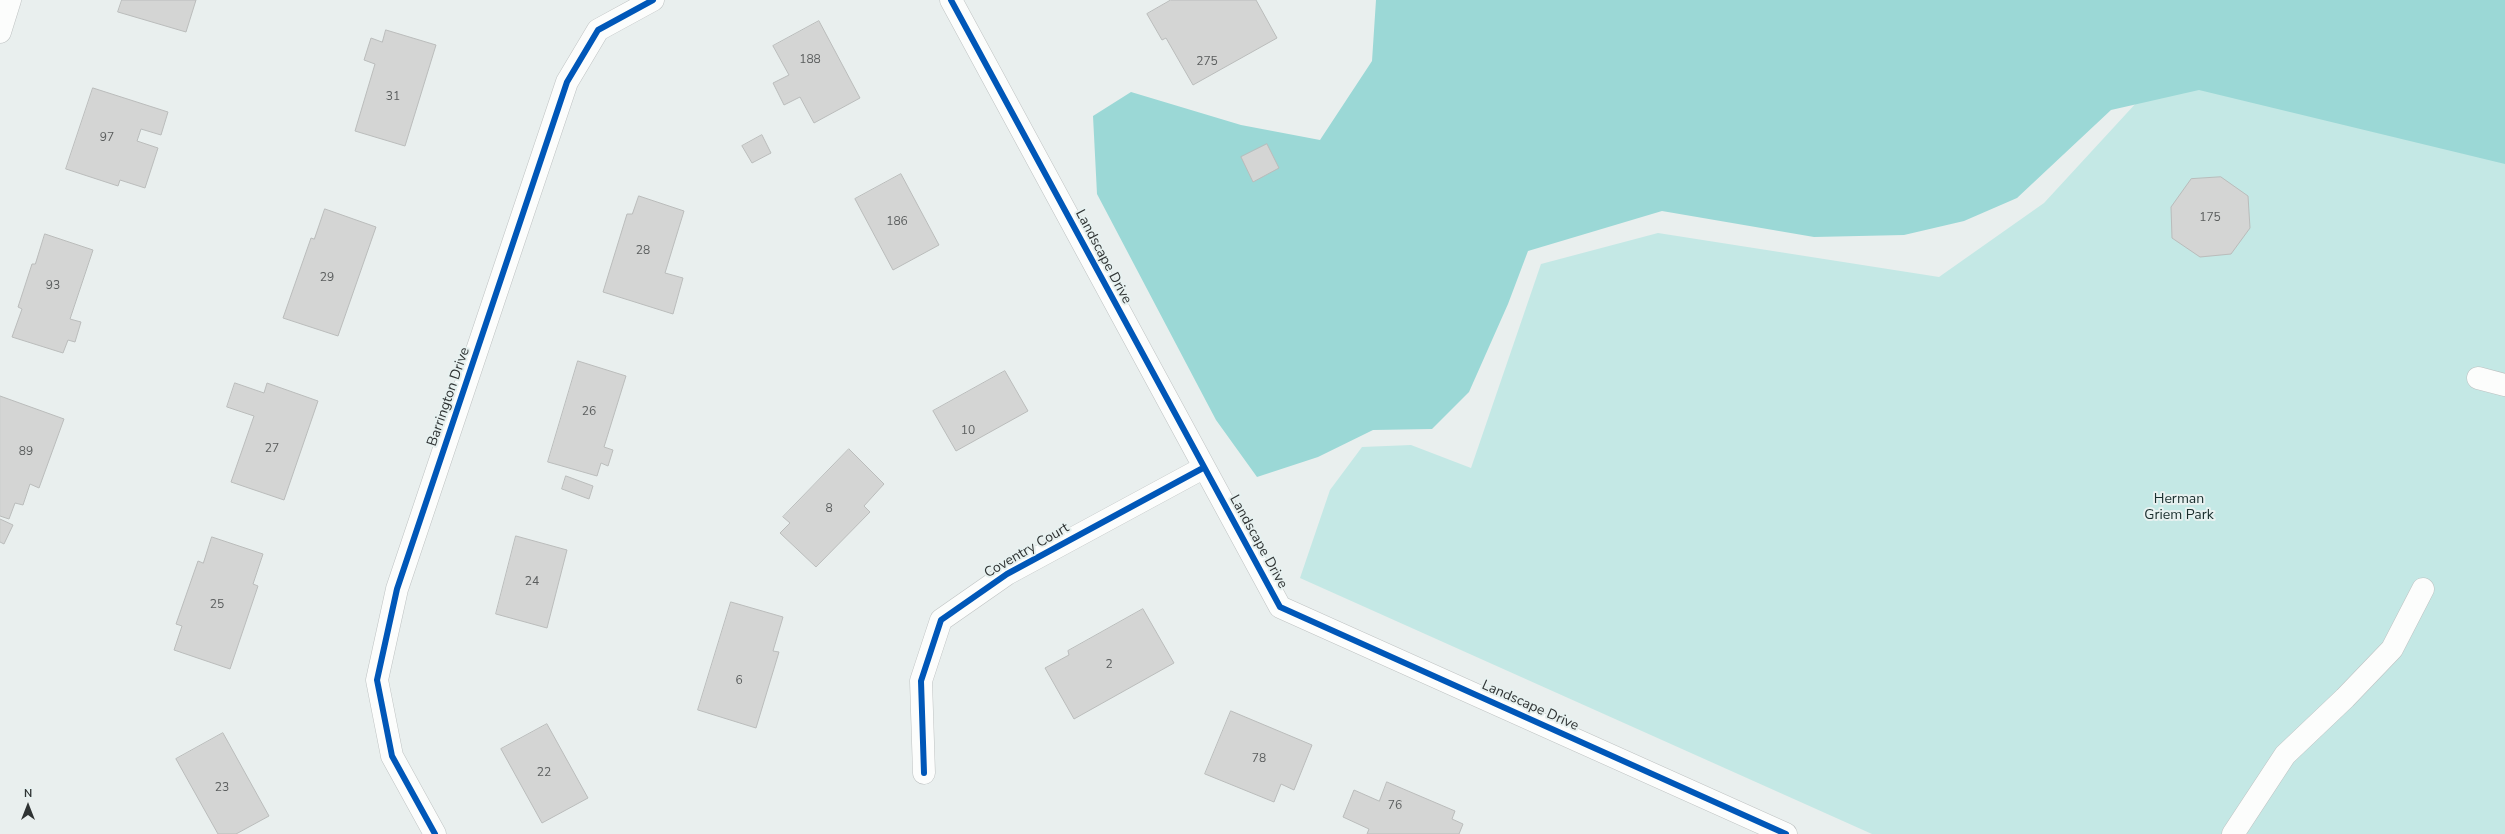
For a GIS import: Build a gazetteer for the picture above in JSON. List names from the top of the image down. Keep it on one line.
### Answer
{"streets":{"street":["Landscape Drive","Barrington Drive","Coventry Court"]},"crossings":[["Landscape Drive","Coventry Court"]],"parks":["Herman Griem Park"],"house_numbers":["188","275","31","97","175","186","28","29","93","26","10","27","89","8","24","25","2","6","78","22","23","76"],"north":"top"}
